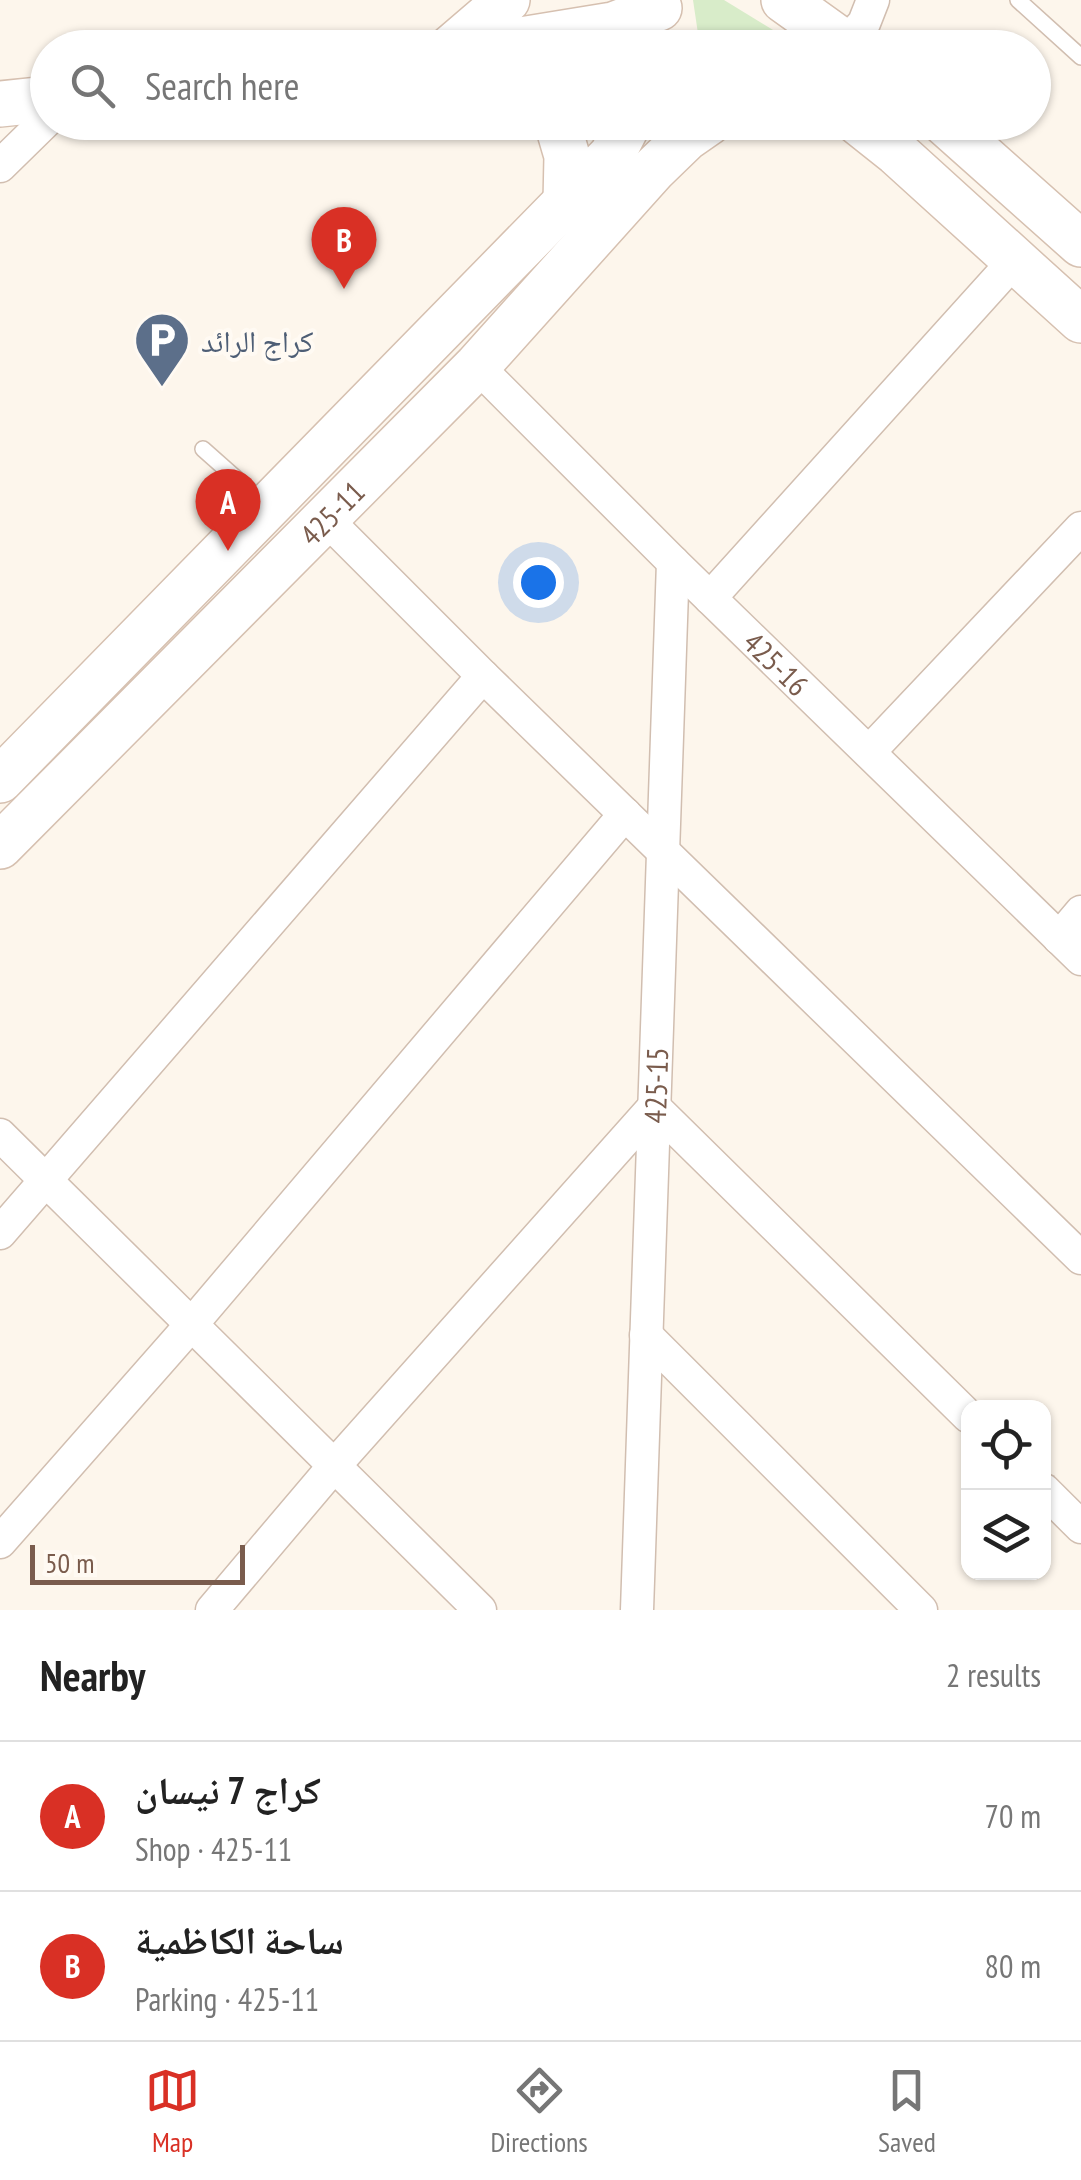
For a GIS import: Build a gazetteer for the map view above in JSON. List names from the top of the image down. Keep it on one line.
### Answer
{"streets":{"street":["425-11","425-16","425-15"]},"crossings":[["425-11","425-16"],["425-16","425-15"]],"places":{"parking":["كراج الرائد"]},"scale_bar":"50 m","page":{"search":"Search here","pins":["B","A"],"scale":"50 m","heading":["Nearby","2 results"],"list":[{"mark":"A","name":"كراج 7 نيسان","note":"Shop · 425-11","value":"70 m"},{"mark":"B","name":"ساحة الكاظمية","note":"Parking · 425-11","value":"80 m"}],"nav":["Map","Directions","Saved"]}}
